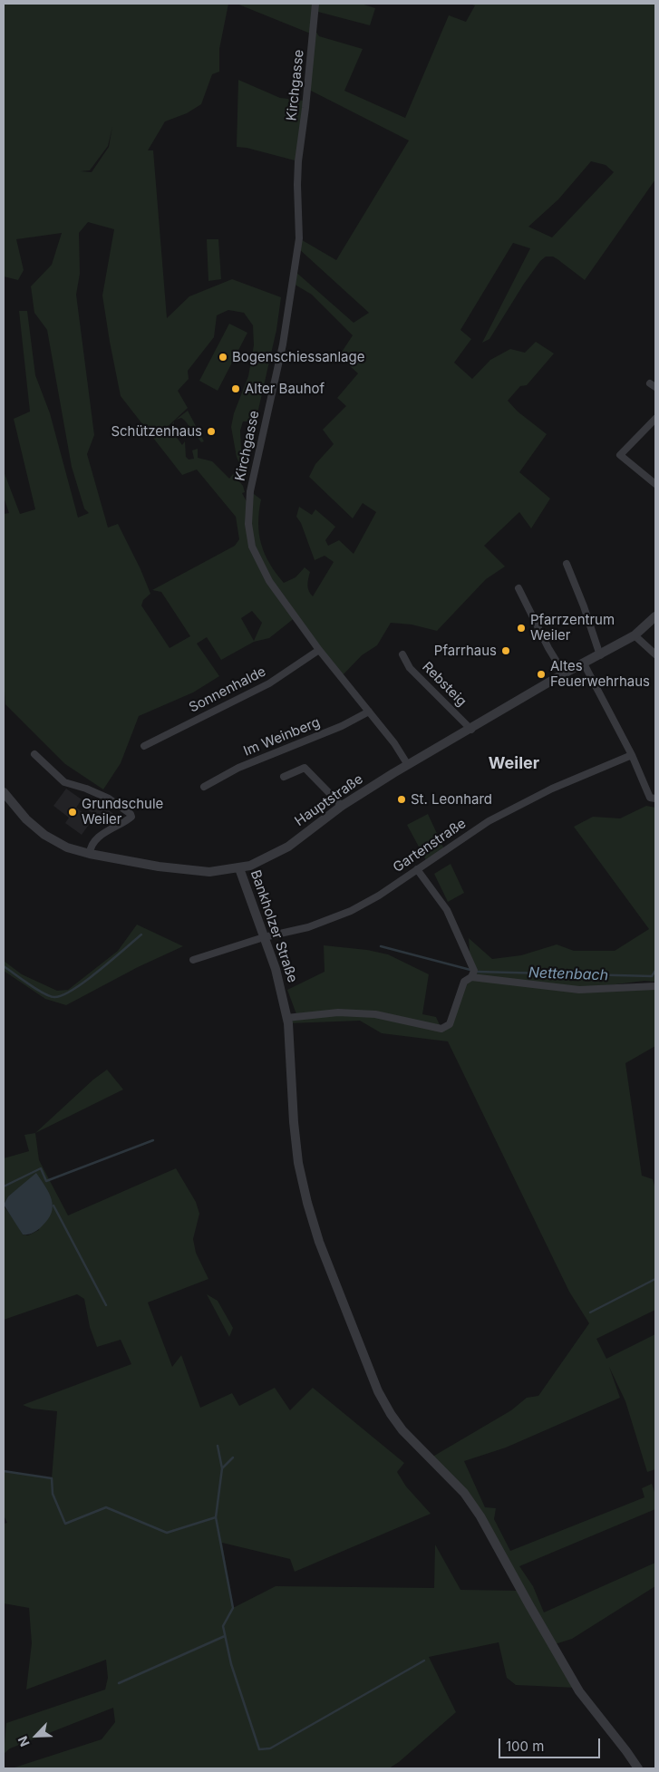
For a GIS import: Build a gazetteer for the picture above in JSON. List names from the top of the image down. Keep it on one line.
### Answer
{"streets":{"street":["Kirchgasse","Rebsteig","Sonnenhalde","Im Weinberg","Hauptstraße","Gartenstraße","Bankholzer Straße"]},"crossings":[["Kirchgasse","Sonnenhalde"],["Kirchgasse","Im Weinberg"],["Kirchgasse","Hauptstraße"],["Rebsteig","Hauptstraße"],["Hauptstraße","Bankholzer Straße"],["Gartenstraße","Bankholzer Straße"]],"districts":["Weiler"],"water":["Nettenbach"],"places":["Bogenschiessanlage","Alter Bauhof","Schützenhaus","Pfarrzentrum Weiler","Pfarrhaus","Altes Feuerwehrhaus","St. Leonhard","Grundschule Weiler"],"scale_bar":"100 m","north":"bottom left"}
